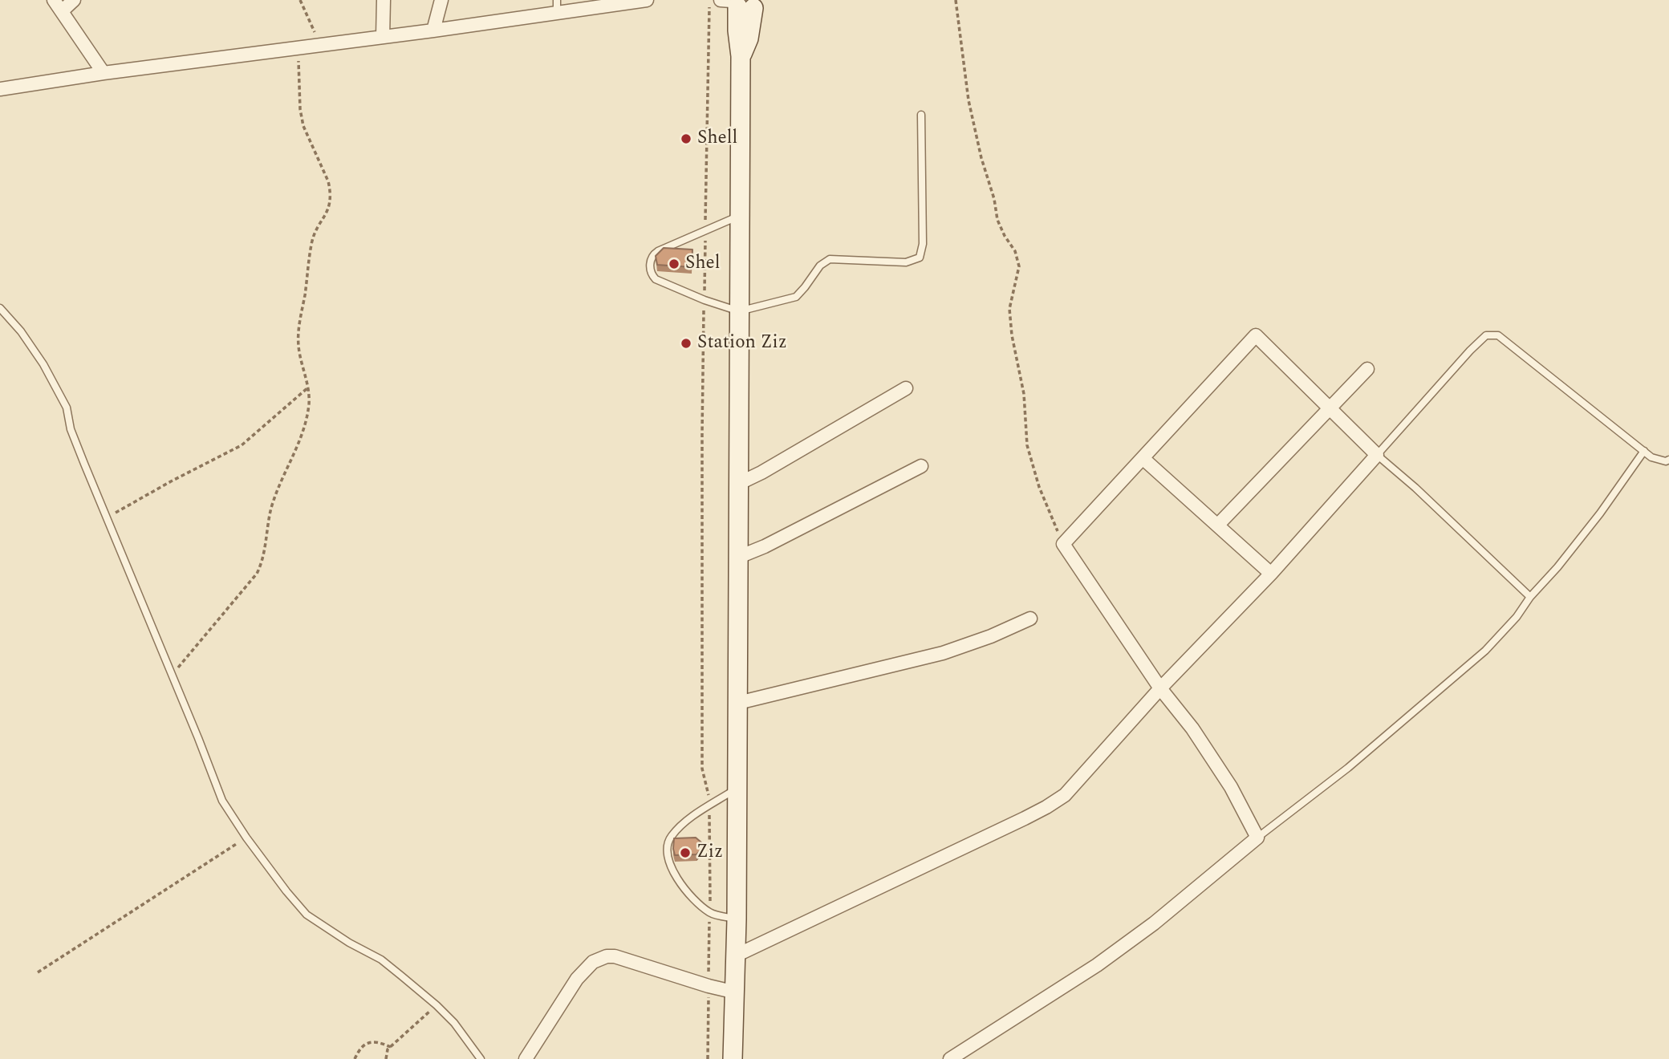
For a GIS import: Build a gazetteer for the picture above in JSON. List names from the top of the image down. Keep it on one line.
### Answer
{"places":["Shell","Shel","Station Ziz","Ziz"]}
